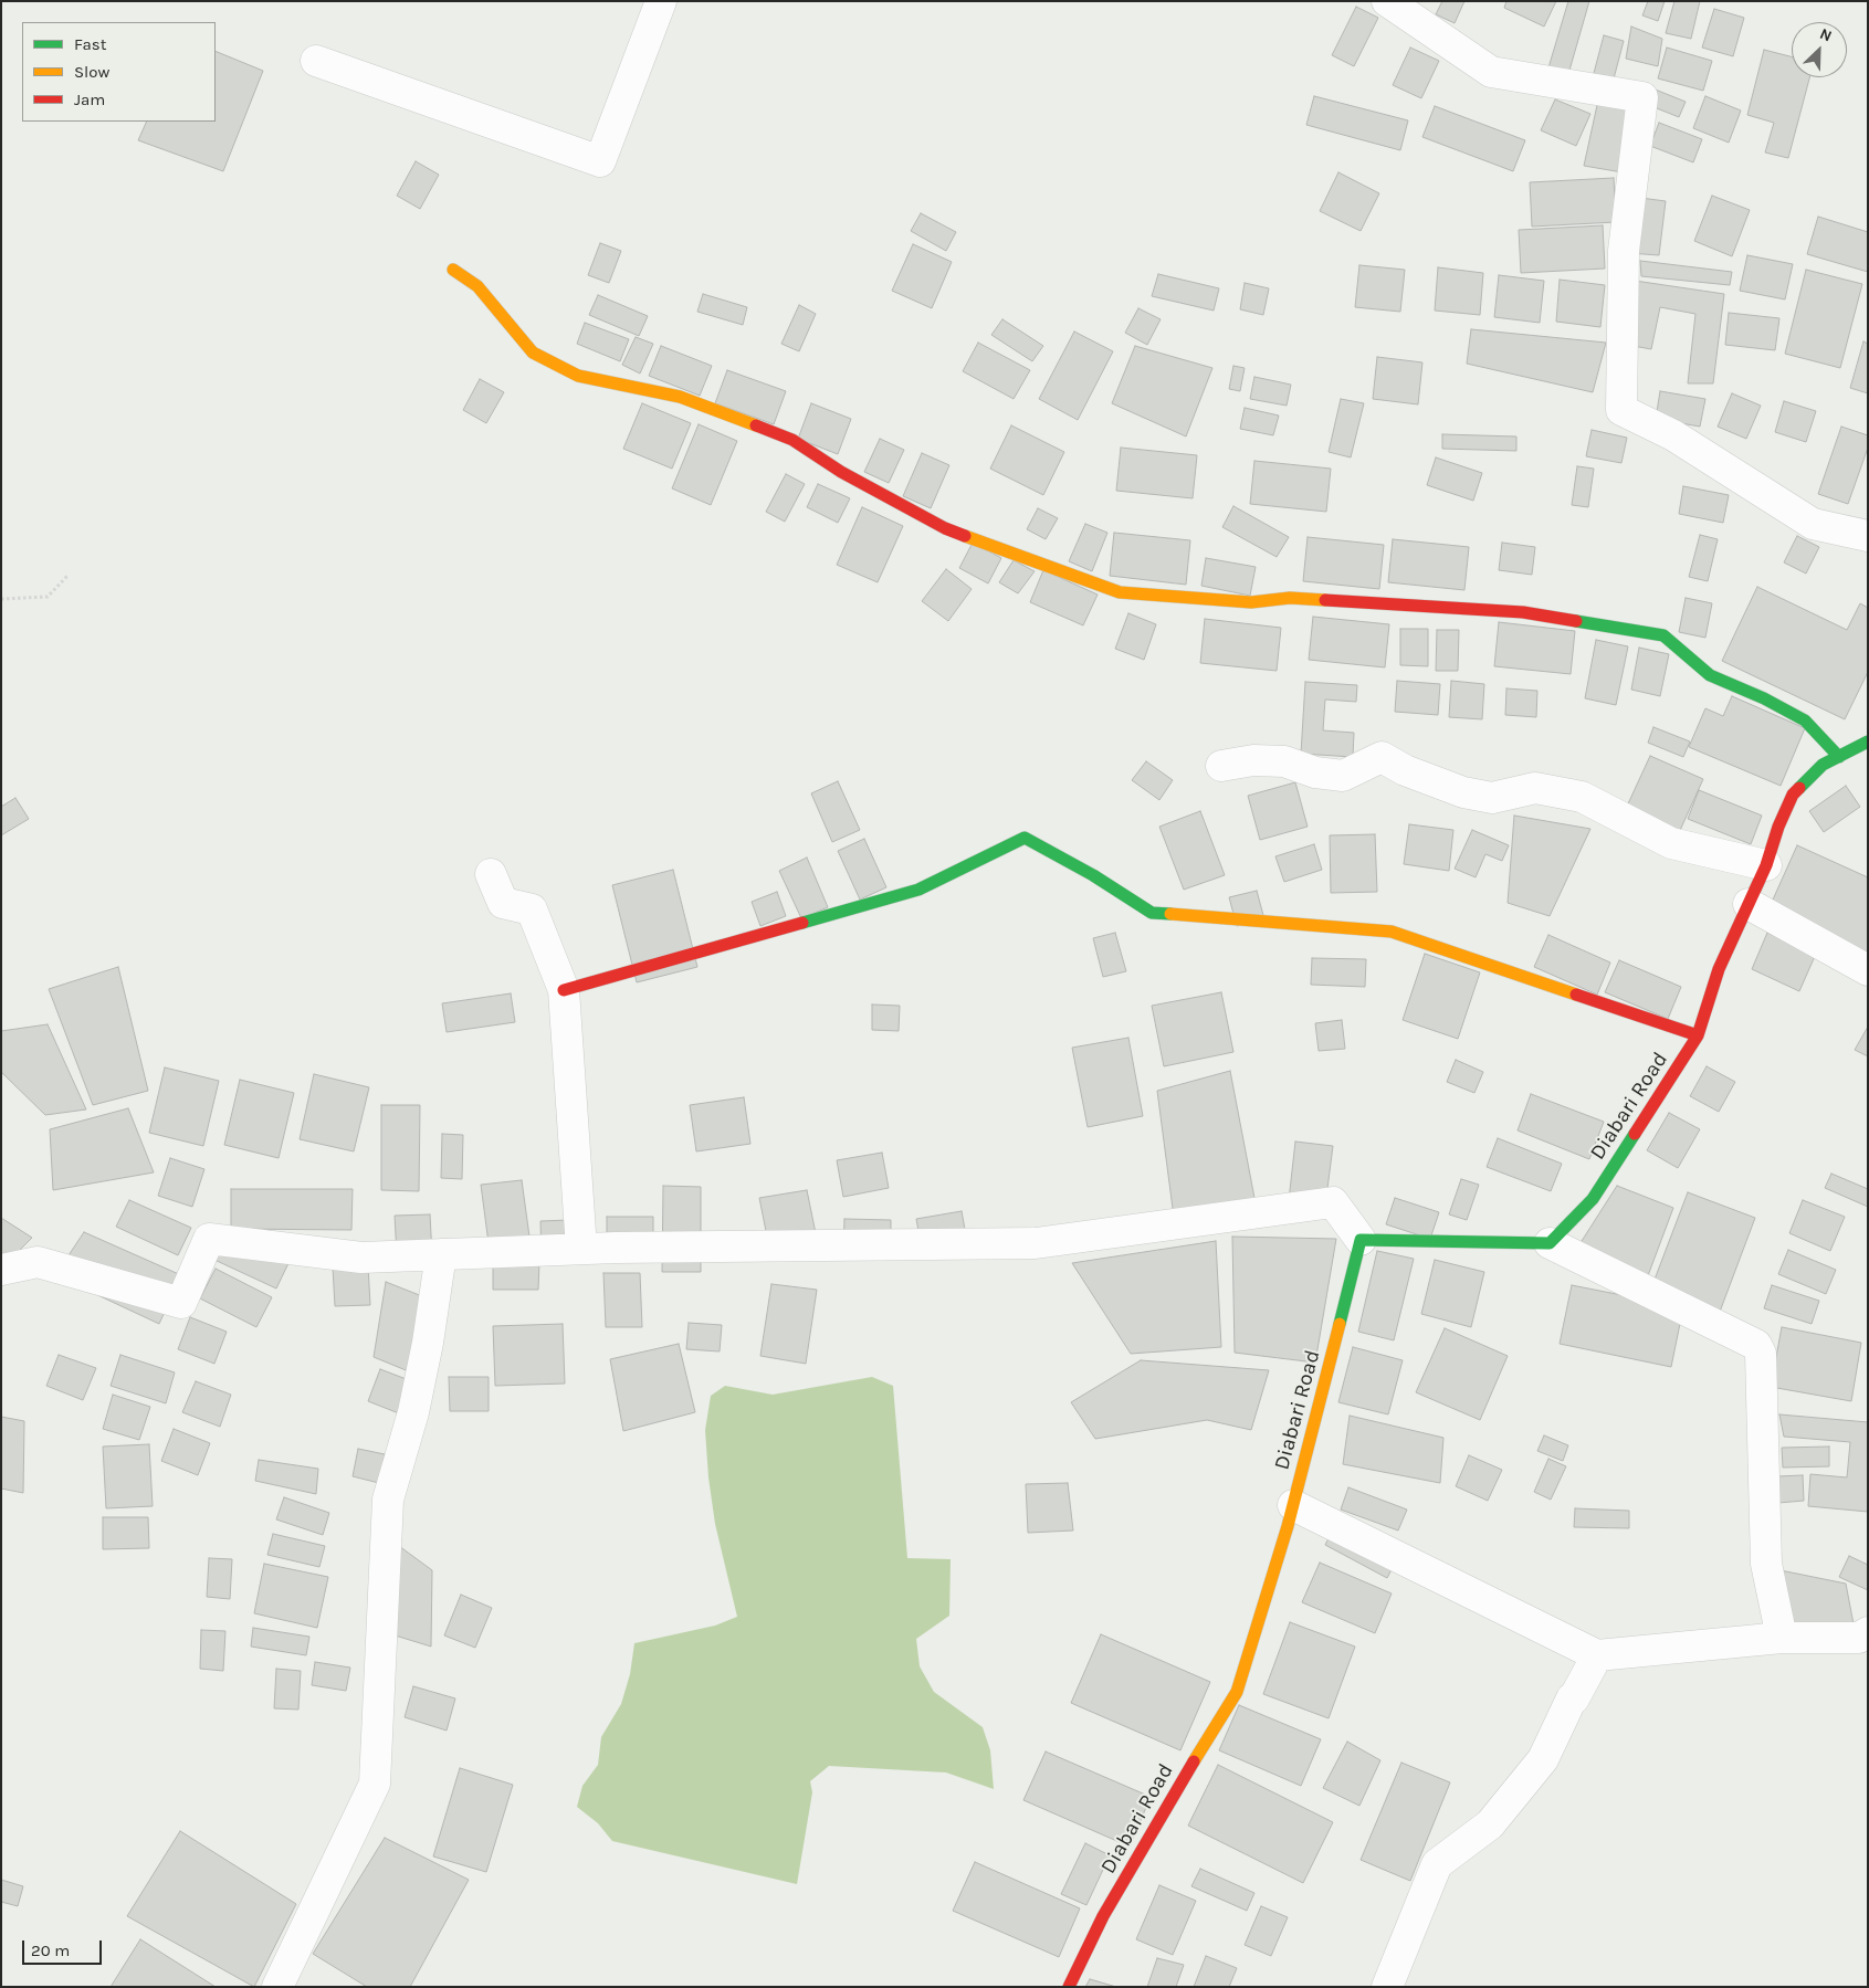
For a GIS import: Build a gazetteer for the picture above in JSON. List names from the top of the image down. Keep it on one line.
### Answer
{"streets":{"street":["Diabari Road"]},"legend":["Fast","Slow","Jam"],"scale_bar":"20 m","north":"top right"}
